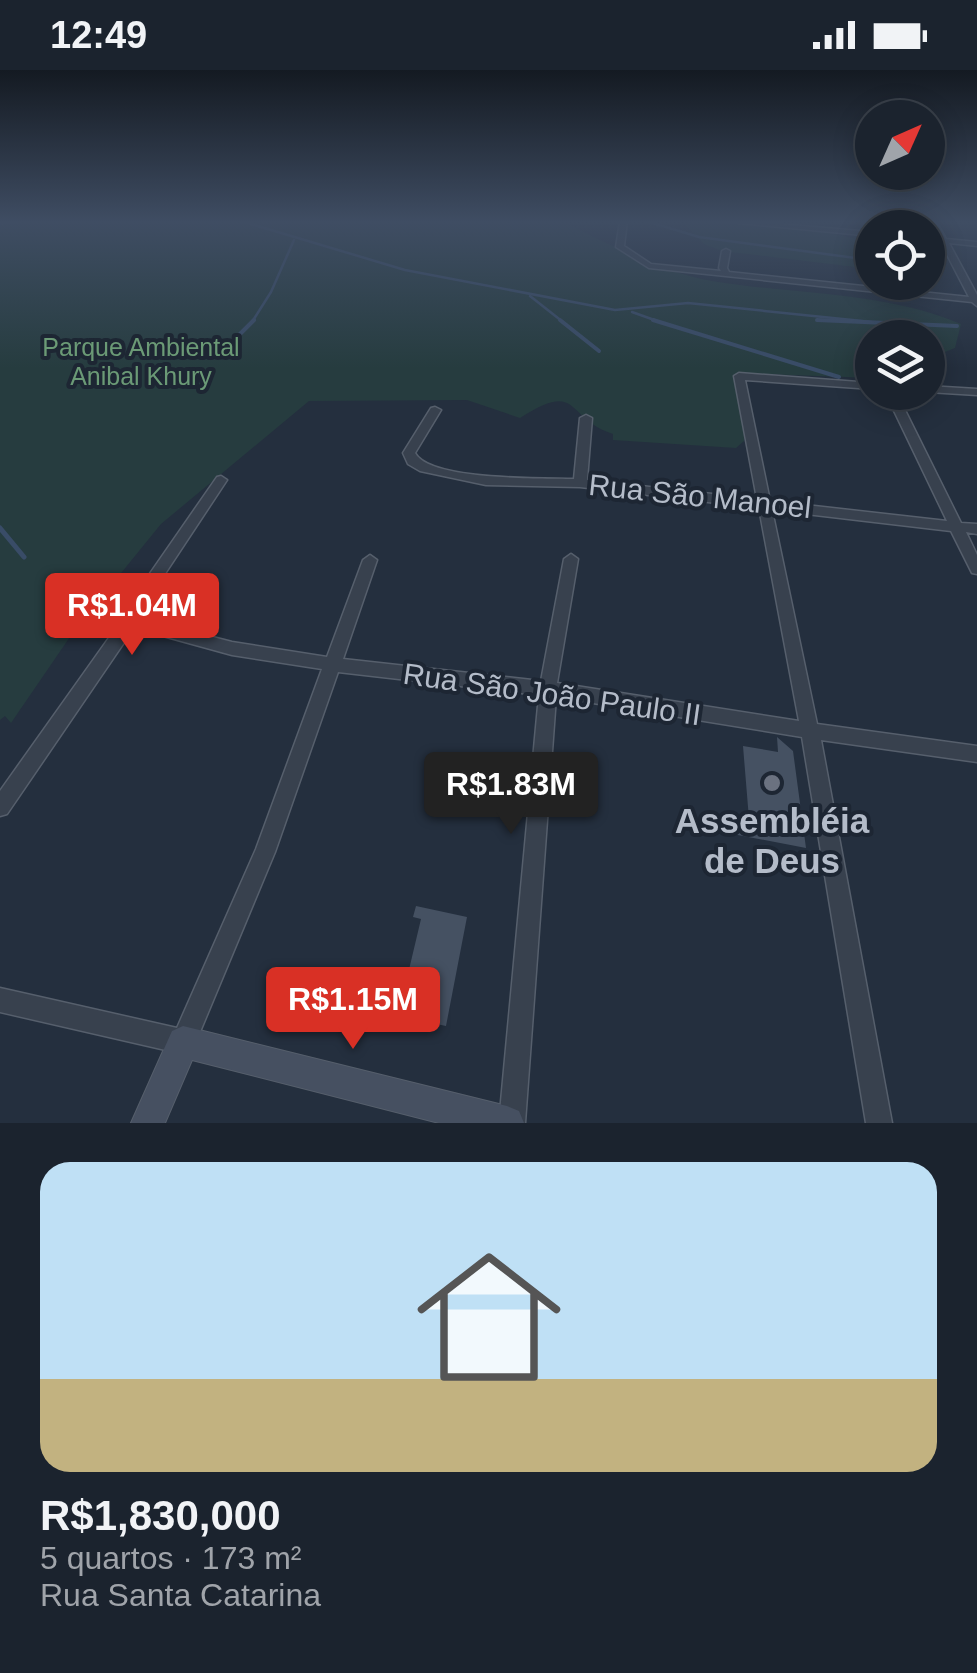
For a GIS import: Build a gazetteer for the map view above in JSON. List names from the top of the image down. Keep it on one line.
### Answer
{"streets":{"street":["Rua São Manoel","Rua São João Paulo II"]},"parks":["Parque Ambiental Anibal Khury"],"places":["Assembléia de Deus"],"north":"top right","page":{"status":"12:49","price":["R$1.04M","R$1.83M","R$1.15M"],"list":[{"name":"R$1,830,000","note":"5 quartos · 173 m² · Rua Santa Catarina"}]}}
